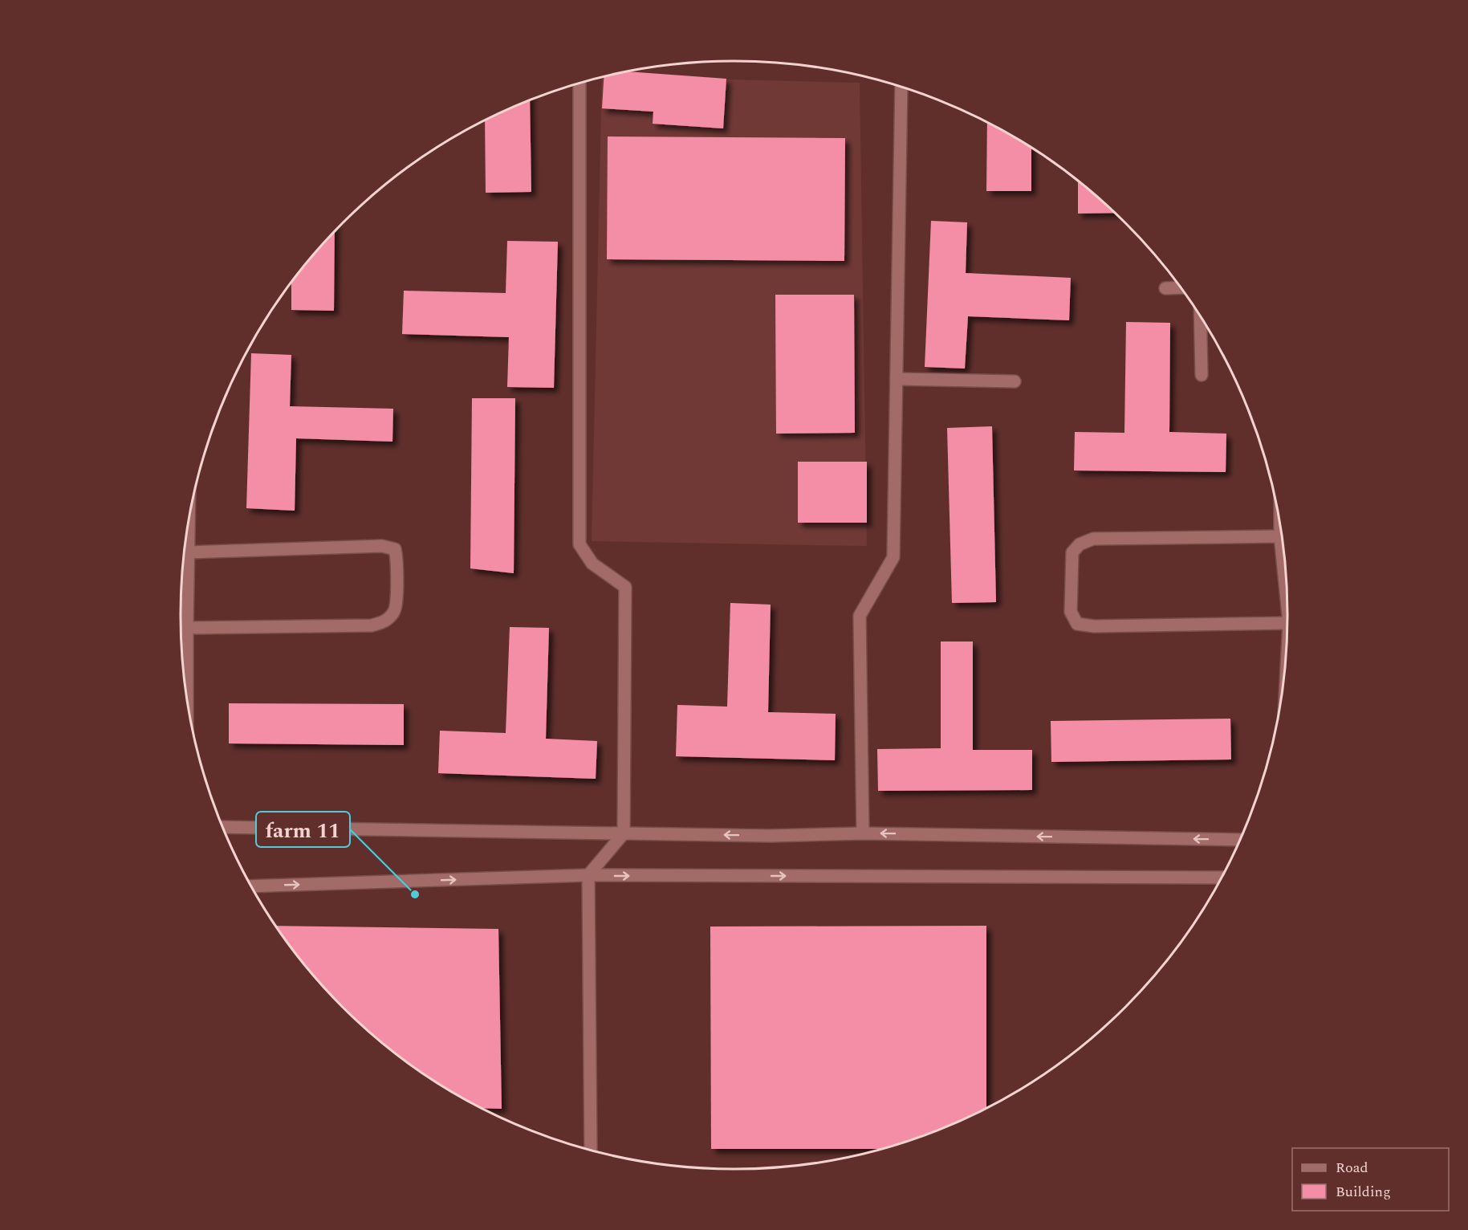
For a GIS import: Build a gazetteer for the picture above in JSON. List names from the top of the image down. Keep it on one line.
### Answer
{"places":["farm 11"],"legend":["Road","Building"]}
